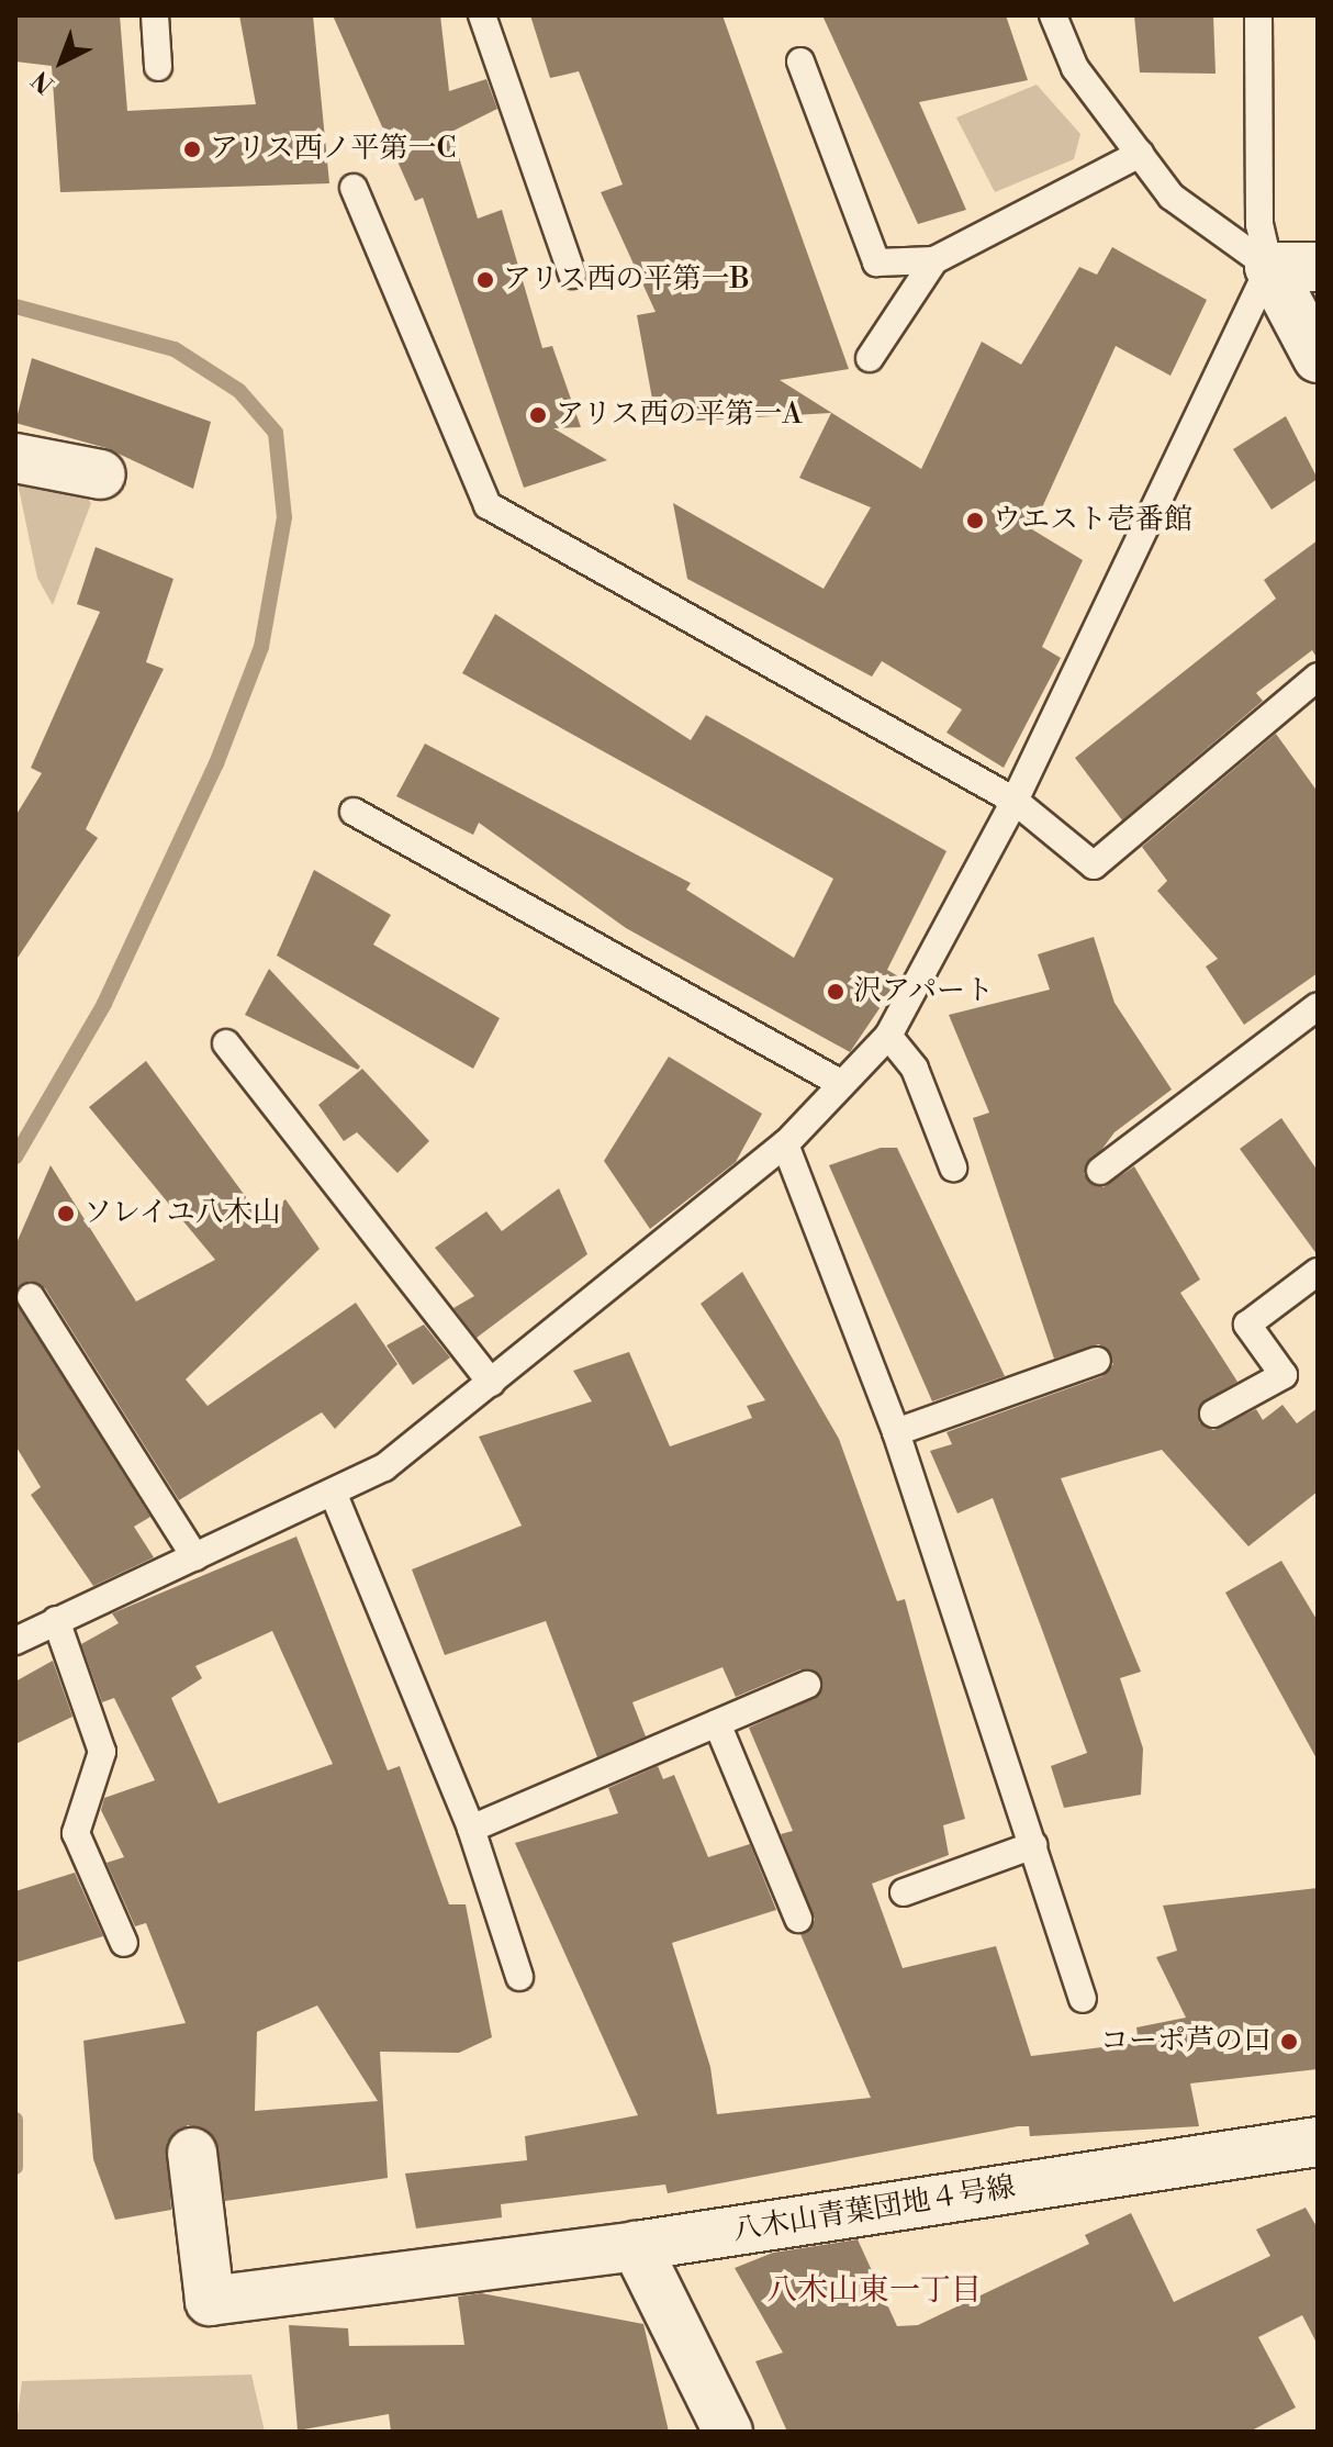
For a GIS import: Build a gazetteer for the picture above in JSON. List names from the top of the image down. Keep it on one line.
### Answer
{"streets":{"street":["八木山青葉団地４号線"]},"districts":["八木山東一丁目"],"places":["アリス西ノ平第一C","アリス西の平第一B","アリス西の平第一A","ウエスト壱番館","沢アパート","ソレイユ八木山","コーポ芦の口"],"north":"bottom left"}
